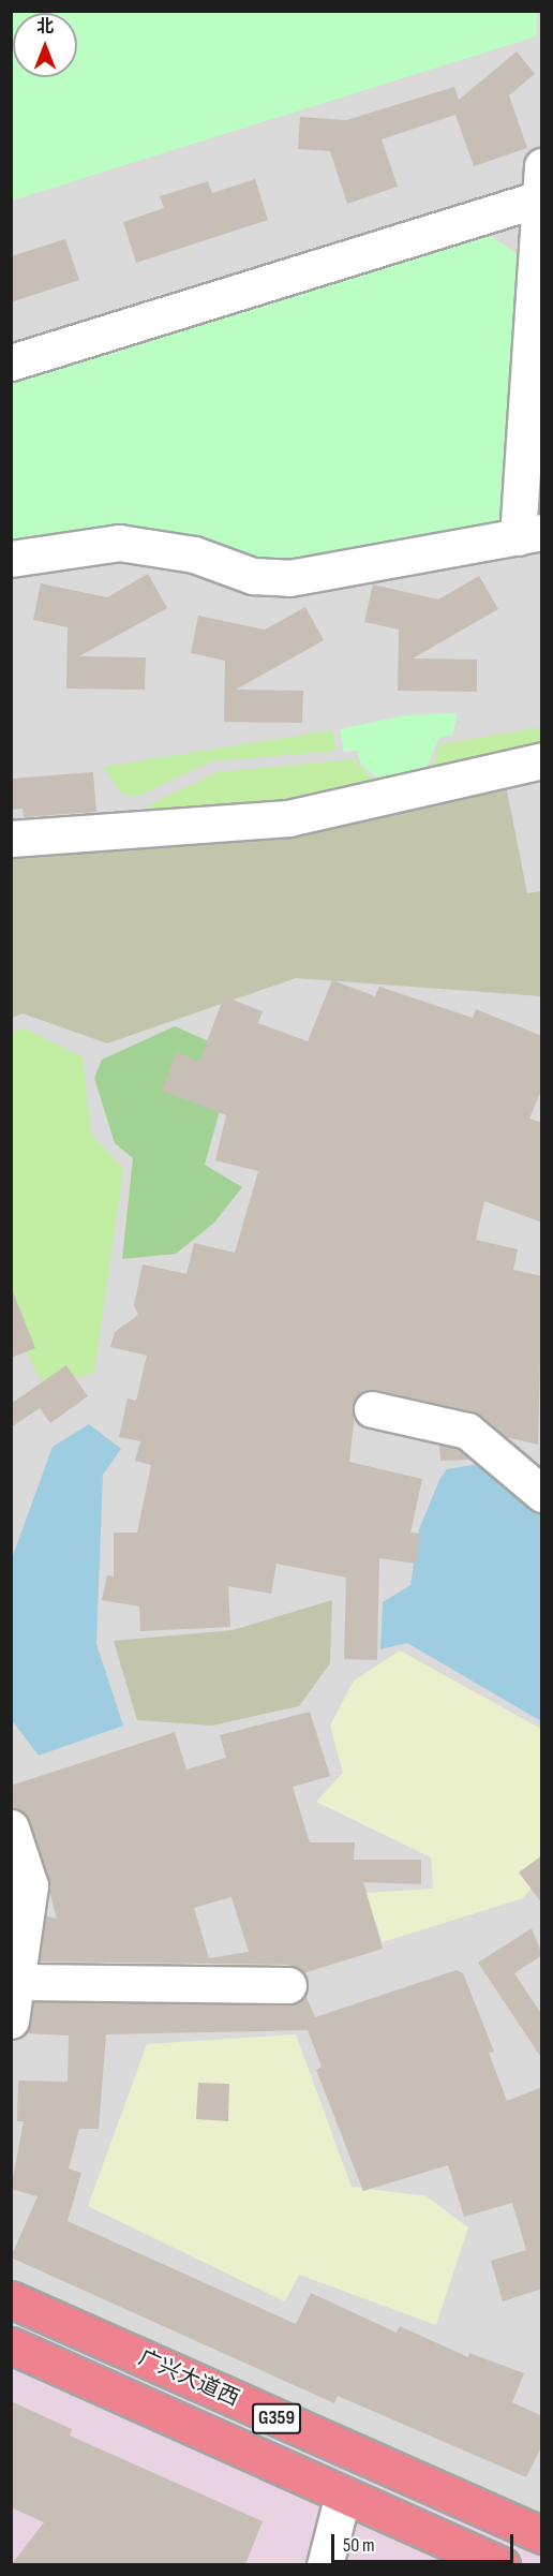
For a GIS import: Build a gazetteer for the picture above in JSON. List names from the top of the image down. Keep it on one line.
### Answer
{"streets":{"highway":["广兴大道西","G359"]},"scale_bar":"50 m","north":"top"}
